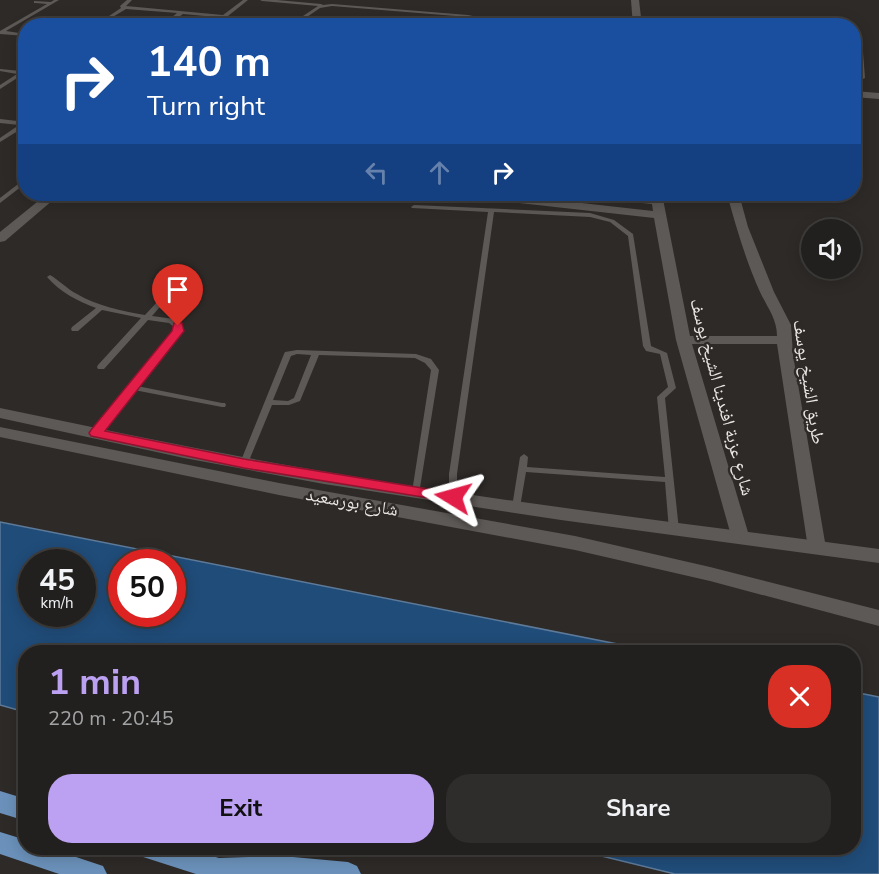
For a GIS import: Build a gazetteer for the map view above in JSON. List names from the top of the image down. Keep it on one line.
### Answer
{"streets":{"main road":["شارع بورسعيد"],"street":["طريق الشيخ يوسف","شارع عزبة افندينا الشيخ يوسف"]},"crossings":[["طريق الشيخ يوسف","شارع بورسعيد"],["شارع عزبة افندينا الشيخ يوسف","شارع بورسعيد"]],"page":{"turn":["140 m","Turn right"],"speed":"45 km/h","limit":"50","heading":["1 min","220 m · 20:45"],"buttons":["Exit","Share"]}}
